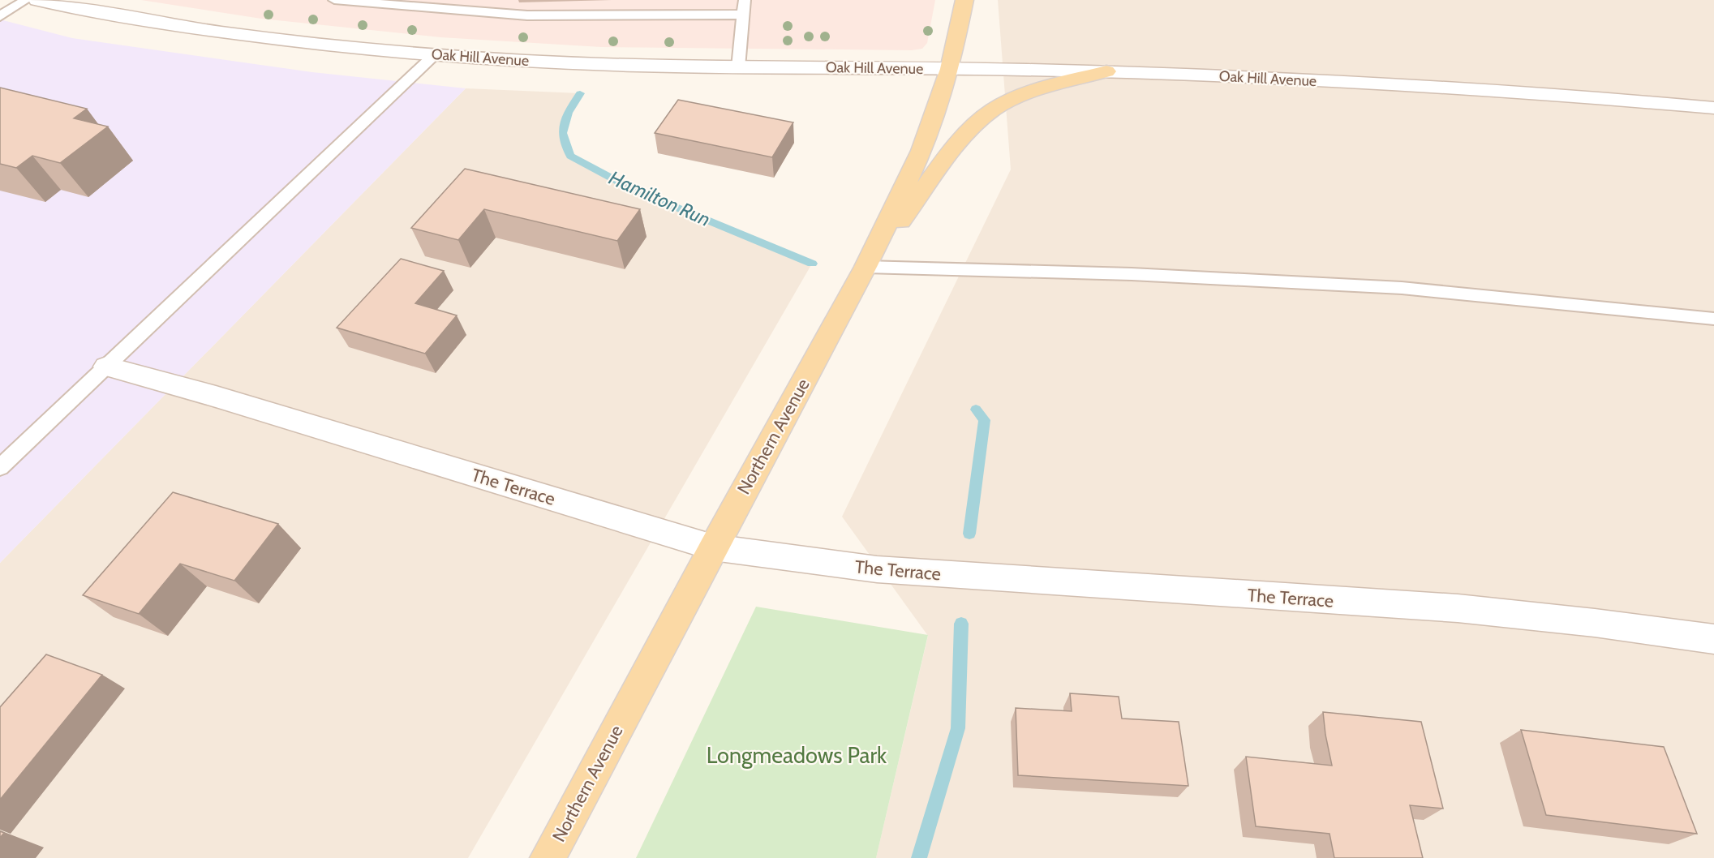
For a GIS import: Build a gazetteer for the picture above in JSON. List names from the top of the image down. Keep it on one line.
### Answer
{"streets":{"main road":["Northern Avenue"],"street":["Oak Hill Avenue","The Terrace"]},"crossings":[["Oak Hill Avenue","Northern Avenue"],["Northern Avenue","The Terrace"]],"water":["Hamilton Run"],"parks":["Longmeadows Park"]}
